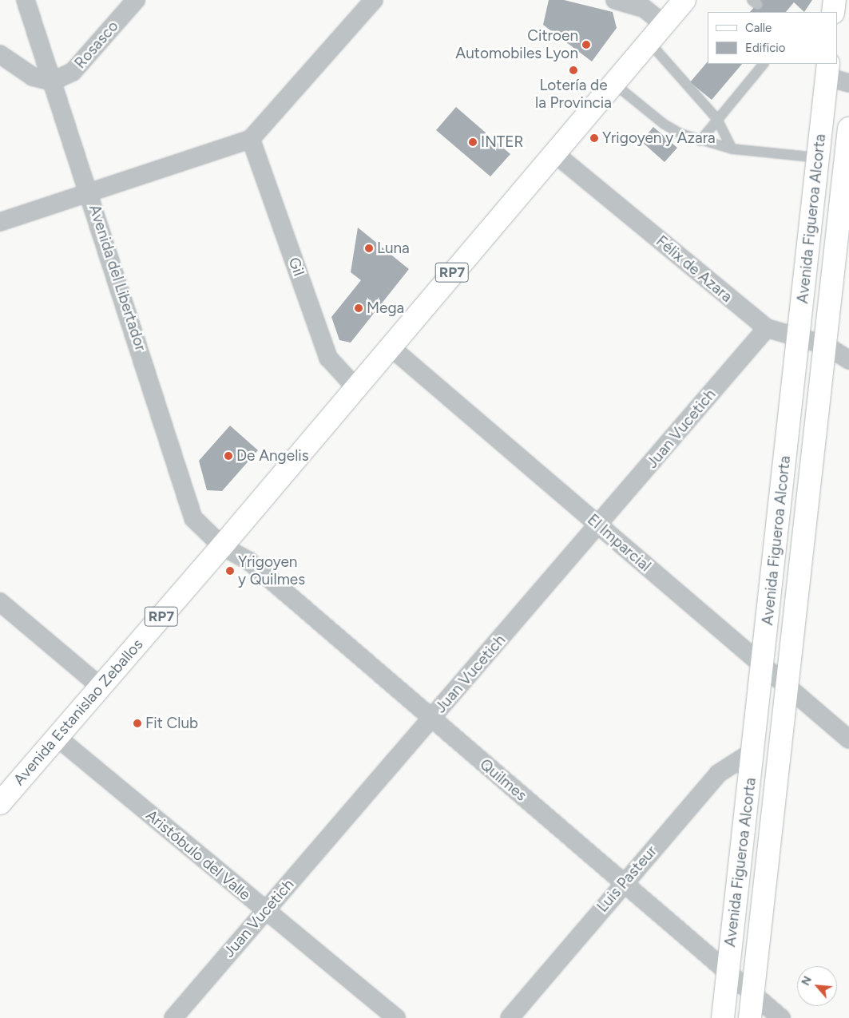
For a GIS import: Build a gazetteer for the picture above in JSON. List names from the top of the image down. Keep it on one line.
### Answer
{"streets":{"main road":["Avenida Figueroa Alcorta","RP7","Avenida Estanislao Zeballos"],"street":["Rosasco","Gil","Félix de Azara","Avenida del Libertador","Juan Vucetich","El Imparcial","Quilmes","Aristóbulo del Valle","Luis Pasteur"]},"crossings":[["Rosasco","Avenida del Libertador"],["Avenida Figueroa Alcorta","Félix de Azara"],["Avenida Figueroa Alcorta","El Imparcial"],["Avenida Figueroa Alcorta","Quilmes"],["Avenida Figueroa Alcorta","Luis Pasteur"],["Gil","Avenida Estanislao Zeballos"],["Félix de Azara","Juan Vucetich"],["Félix de Azara","Avenida Estanislao Zeballos"],["Avenida del Libertador","Avenida Estanislao Zeballos"],["Avenida del Libertador","Quilmes"],["Juan Vucetich","El Imparcial"],["Juan Vucetich","Quilmes"],["Juan Vucetich","Aristóbulo del Valle"],["El Imparcial","Avenida Estanislao Zeballos"],["Avenida Estanislao Zeballos","Quilmes"],["Avenida Estanislao Zeballos","Aristóbulo del Valle"],["Quilmes","Luis Pasteur"]],"places":["Citroen Automobiles Lyon","Lotería de la Provincia","Yrigoyen y Azara","INTER","Luna","Mega","De Angelis","Yrigoyen y Quilmes","Fit Club"],"legend":["Calle","Edificio"],"north":"top left"}
